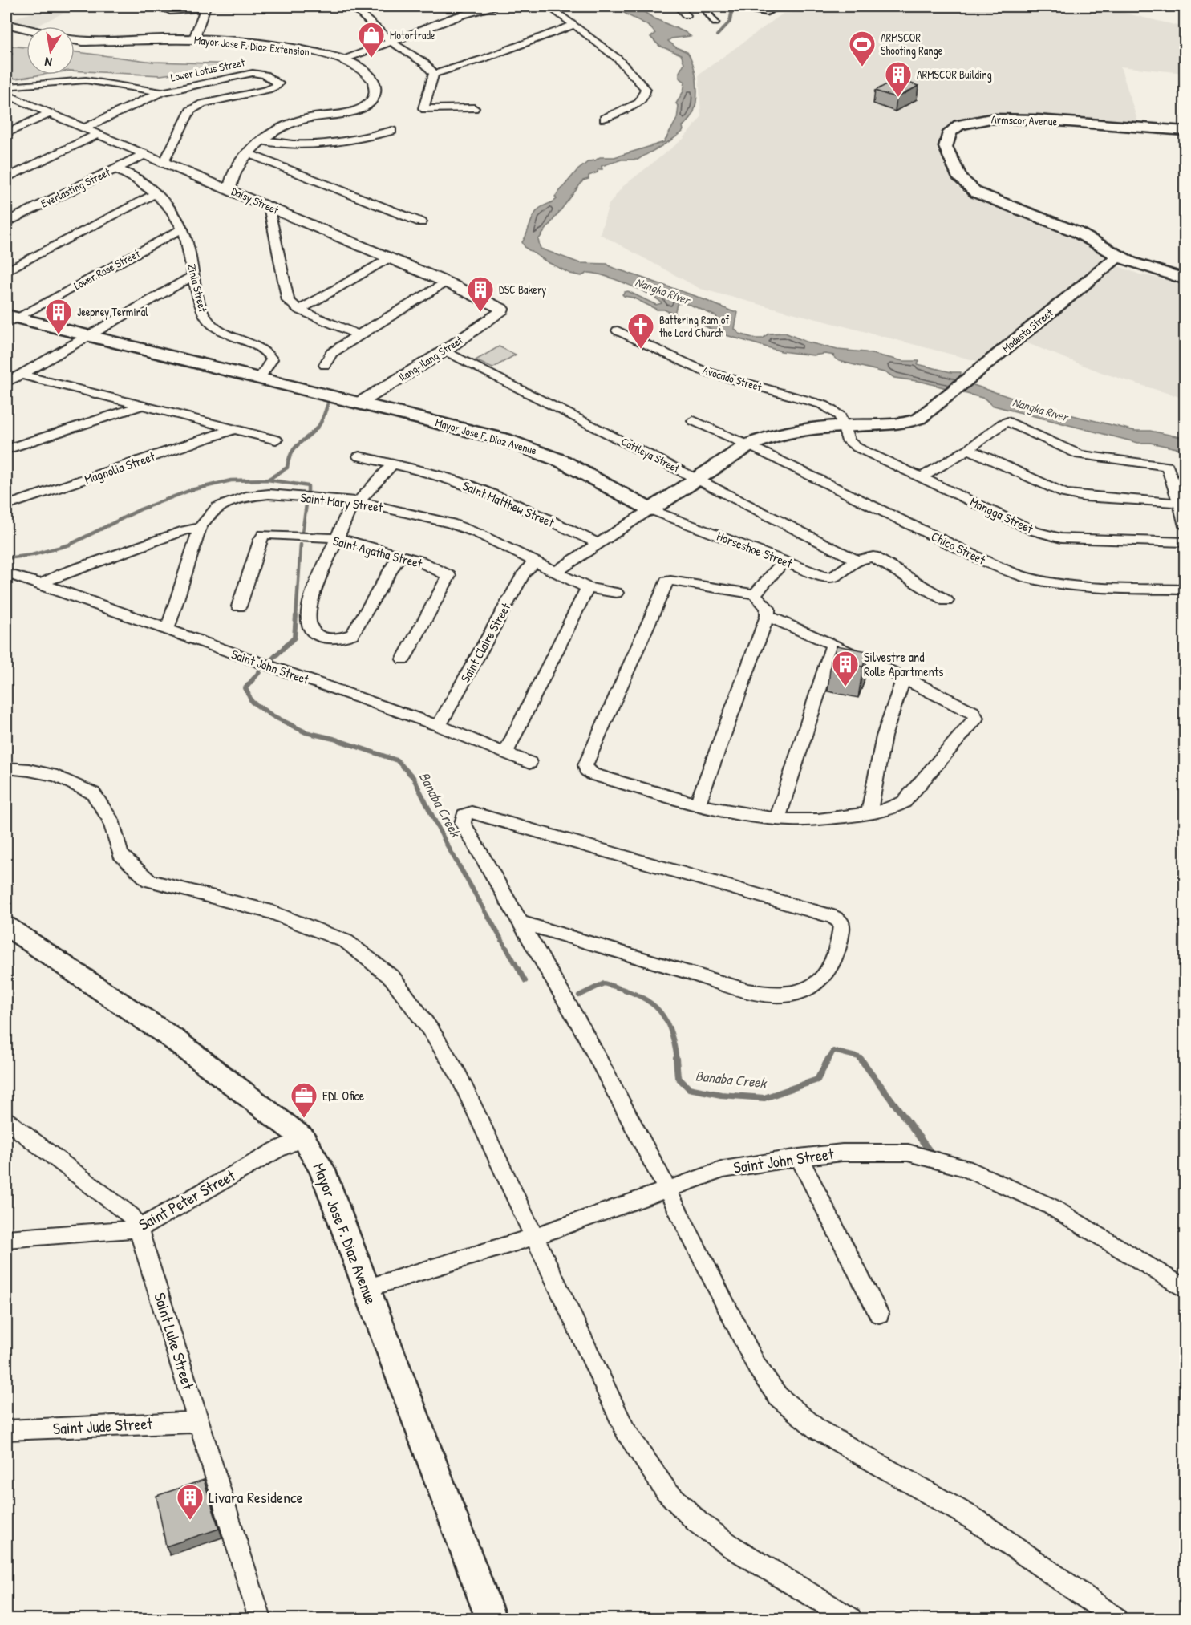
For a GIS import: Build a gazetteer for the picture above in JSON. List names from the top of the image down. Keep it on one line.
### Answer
{"streets":{"main road":["Armscor Avenue","Modesta Street","Mayor Jose F. Diaz Avenue"],"street":["Mayor Jose F. Diaz Extension","Lower Lotus Street","Everlasting Street","Daisy Street","Lower Rose Street","Zinia Street","Ilang-Ilang Street","Avocado Street","Cattleya Street","Magnolia Street","Saint Mary Street","Saint Matthew Street","Mangga Street","Chico Street","Horseshoe Street","Saint Agatha Street","Saint Claire Street","Saint John Street","Saint Peter Street","Saint Luke Street","Saint Jude Street"]},"crossings":[["Mayor Jose F. Diaz Extension","Daisy Street"],["Lower Lotus Street","Daisy Street"],["Armscor Avenue","Modesta Street"],["Everlasting Street","Daisy Street"],["Everlasting Street","Zinia Street"],["Daisy Street","Ilang-Ilang Street"],["Lower Rose Street","Zinia Street"],["Lower Rose Street","Mayor Jose F. Diaz Avenue"],["Zinia Street","Mayor Jose F. Diaz Avenue"],["Modesta Street","Avocado Street"],["Modesta Street","Mangga Street"],["Ilang-Ilang Street","Mayor Jose F. Diaz Avenue"],["Ilang-Ilang Street","Cattleya Street"],["Avocado Street","Mangga Street"],["Mayor Jose F. Diaz Avenue","Horseshoe Street"],["Mayor Jose F. Diaz Avenue","Saint John Street"],["Mayor Jose F. Diaz Avenue","Saint Peter Street"],["Cattleya Street","Horseshoe Street"],["Saint Mary Street","Saint Claire Street"],["Saint Mary Street","Saint John Street"],["Saint Claire Street","Saint John Street"],["Saint Peter Street","Saint Luke Street"],["Saint Luke Street","Saint Jude Street"]],"water":["Nangka River","Banaba Creek"],"places":{"shop":["Motortrade"],"sports":["ARMSCOR Shooting Range"],"building":["ARMSCOR Building","DSC Bakery","Jeepney Terminal","Silvestre and Rolle Apartments","Livara Residence"],"church":["Battering Ram of the Lord Church"],"office":["EDL Ofice"]},"north":"bottom"}
